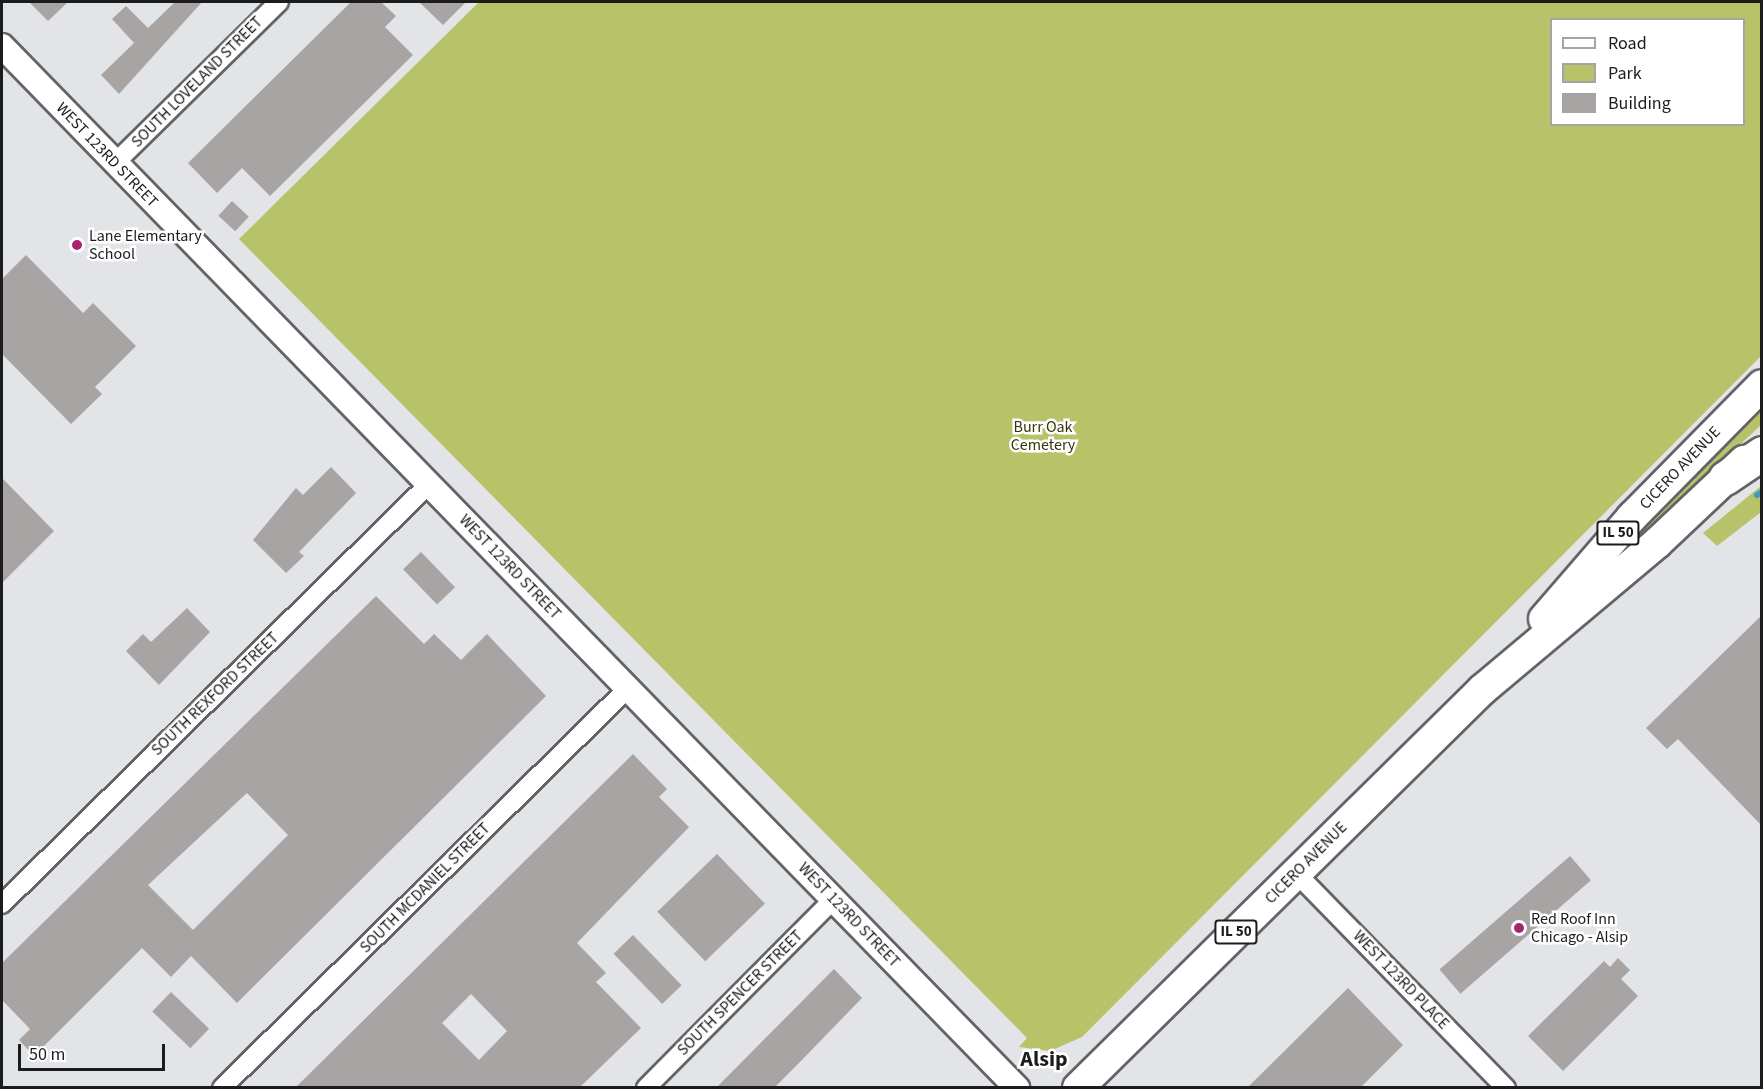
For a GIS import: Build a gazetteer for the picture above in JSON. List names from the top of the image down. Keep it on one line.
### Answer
{"streets":{"main road":["CICERO AVENUE","IL 50"],"street":["SOUTH LOVELAND STREET","WEST 123RD STREET","SOUTH REXFORD STREET","SOUTH MCDANIEL STREET","WEST 123RD PLACE","SOUTH SPENCER STREET"]},"crossings":[["SOUTH LOVELAND STREET","WEST 123RD STREET"],["WEST 123RD STREET","SOUTH REXFORD STREET"],["WEST 123RD STREET","SOUTH MCDANIEL STREET"],["WEST 123RD STREET","SOUTH SPENCER STREET"],["CICERO AVENUE","WEST 123RD PLACE"]],"districts":["Alsip"],"parks":["Burr Oak Cemetery"],"places":["Lane Elementary School","Red Roof Inn Chicago - Alsip"],"legend":["Road","Park","Building"],"scale_bar":"50 m"}
